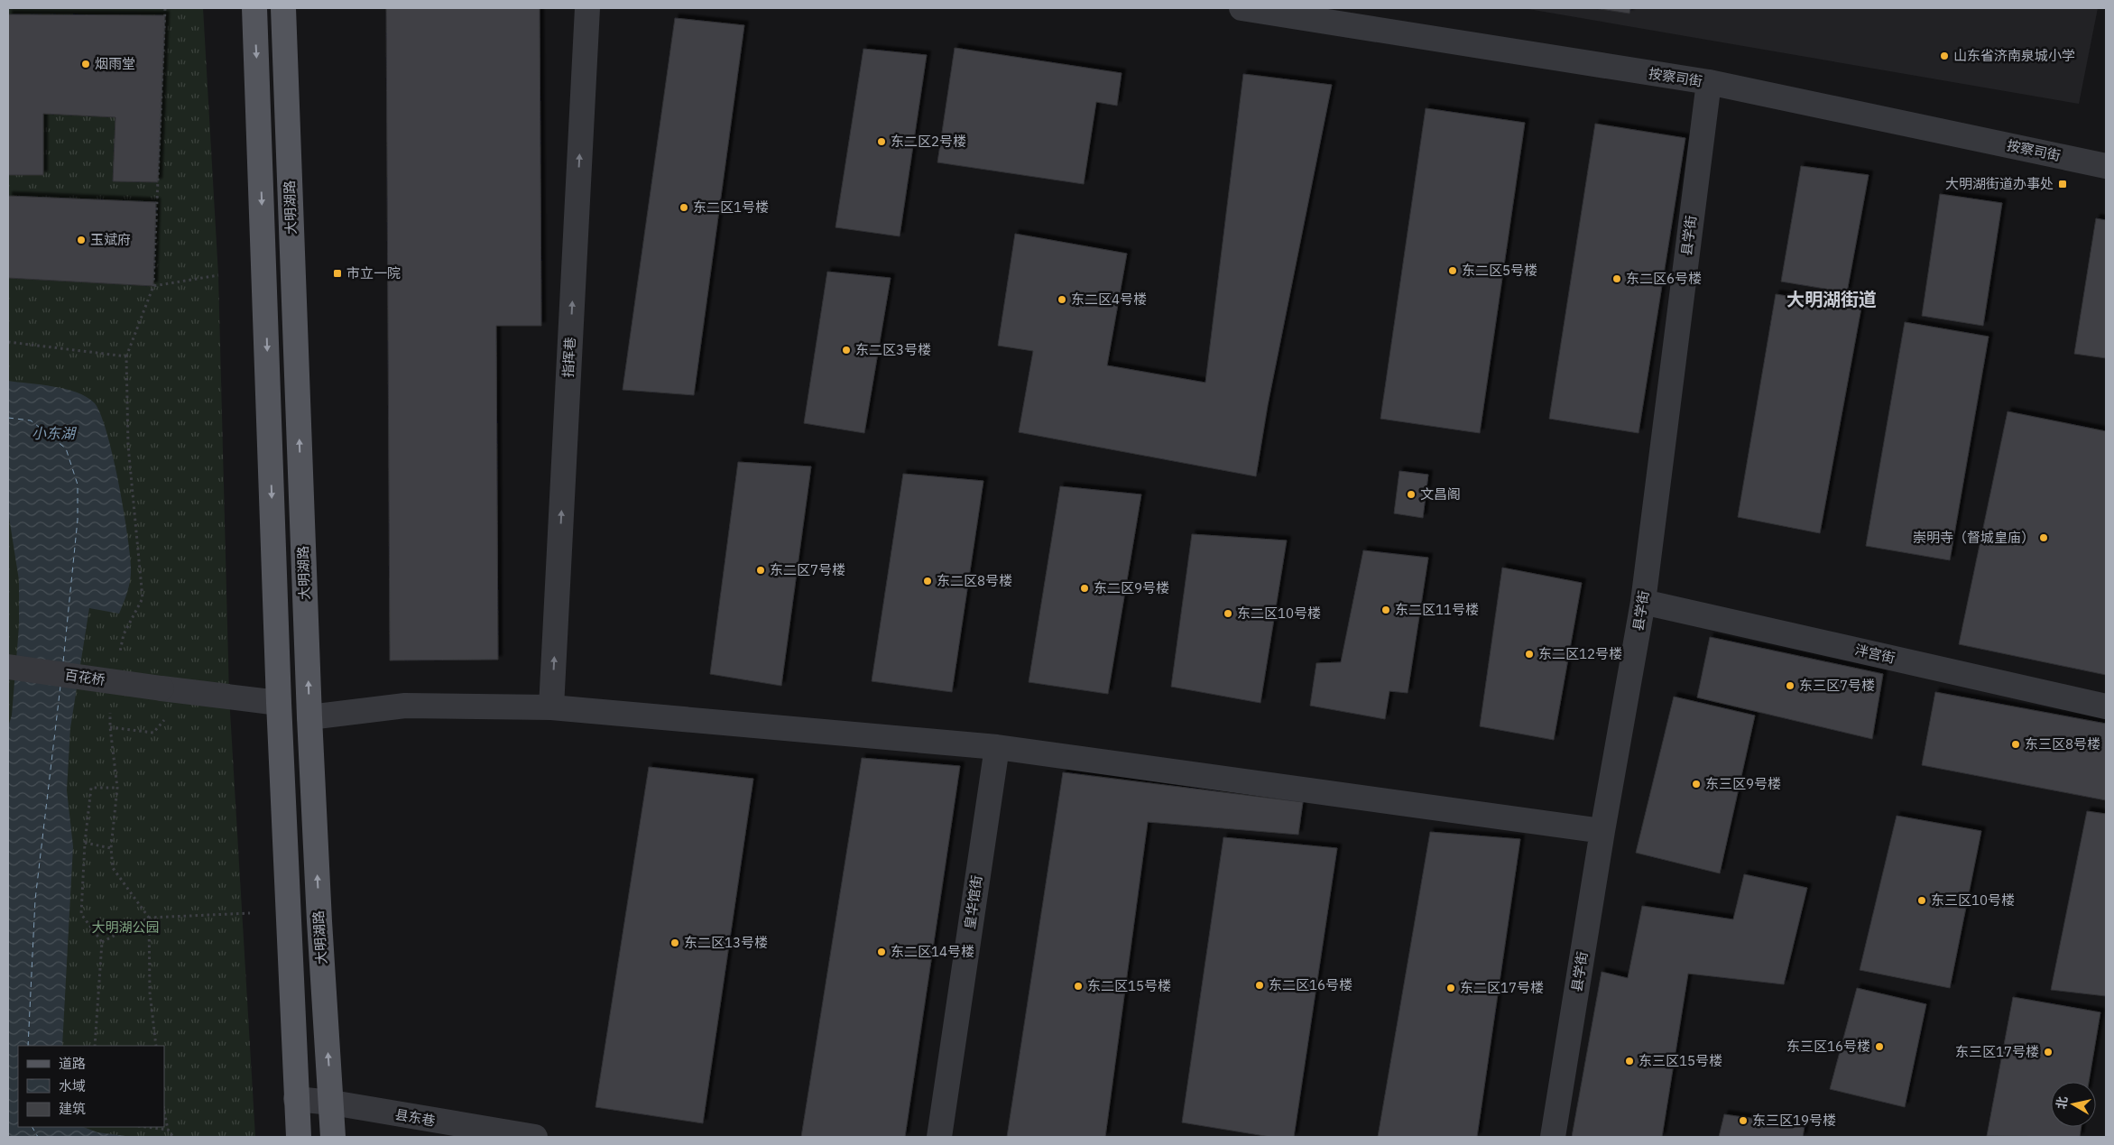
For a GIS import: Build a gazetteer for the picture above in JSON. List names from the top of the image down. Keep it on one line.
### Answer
{"streets":{"main road":["大明湖路"],"street":["按察司街","县学街","指挥巷","泮宫街","百花桥","皇华馆街","县东巷"]},"crossings":[["按察司街","县学街"],["大明湖路","百花桥"],["大明湖路","县东巷"],["县学街","泮宫街"]],"one_way":["指挥巷"],"districts":["大明湖街道"],"water":["小东湖"],"parks":["大明湖公园"],"places":{"other":["山东省济南泉城小学","烟雨堂","东二区2号楼","东二区1号楼","玉斌府","东二区5号楼","东二区6号楼","东二区4号楼","东二区3号楼","文昌阁","崇明寺（督城皇庙）","东二区7号楼","东二区8号楼","东二区9号楼","东二区11号楼","东二区10号楼","东二区12号楼","东三区7号楼","东三区8号楼","东三区9号楼","东三区10号楼","东二区13号楼","东二区14号楼","东二区16号楼","东二区15号楼","东二区17号楼","东三区16号楼","东三区17号楼","东三区15号楼","东三区19号楼"],"transit":["大明湖街道办事处","市立一院"]},"legend":["道路","水域","建筑"],"north":"left"}
